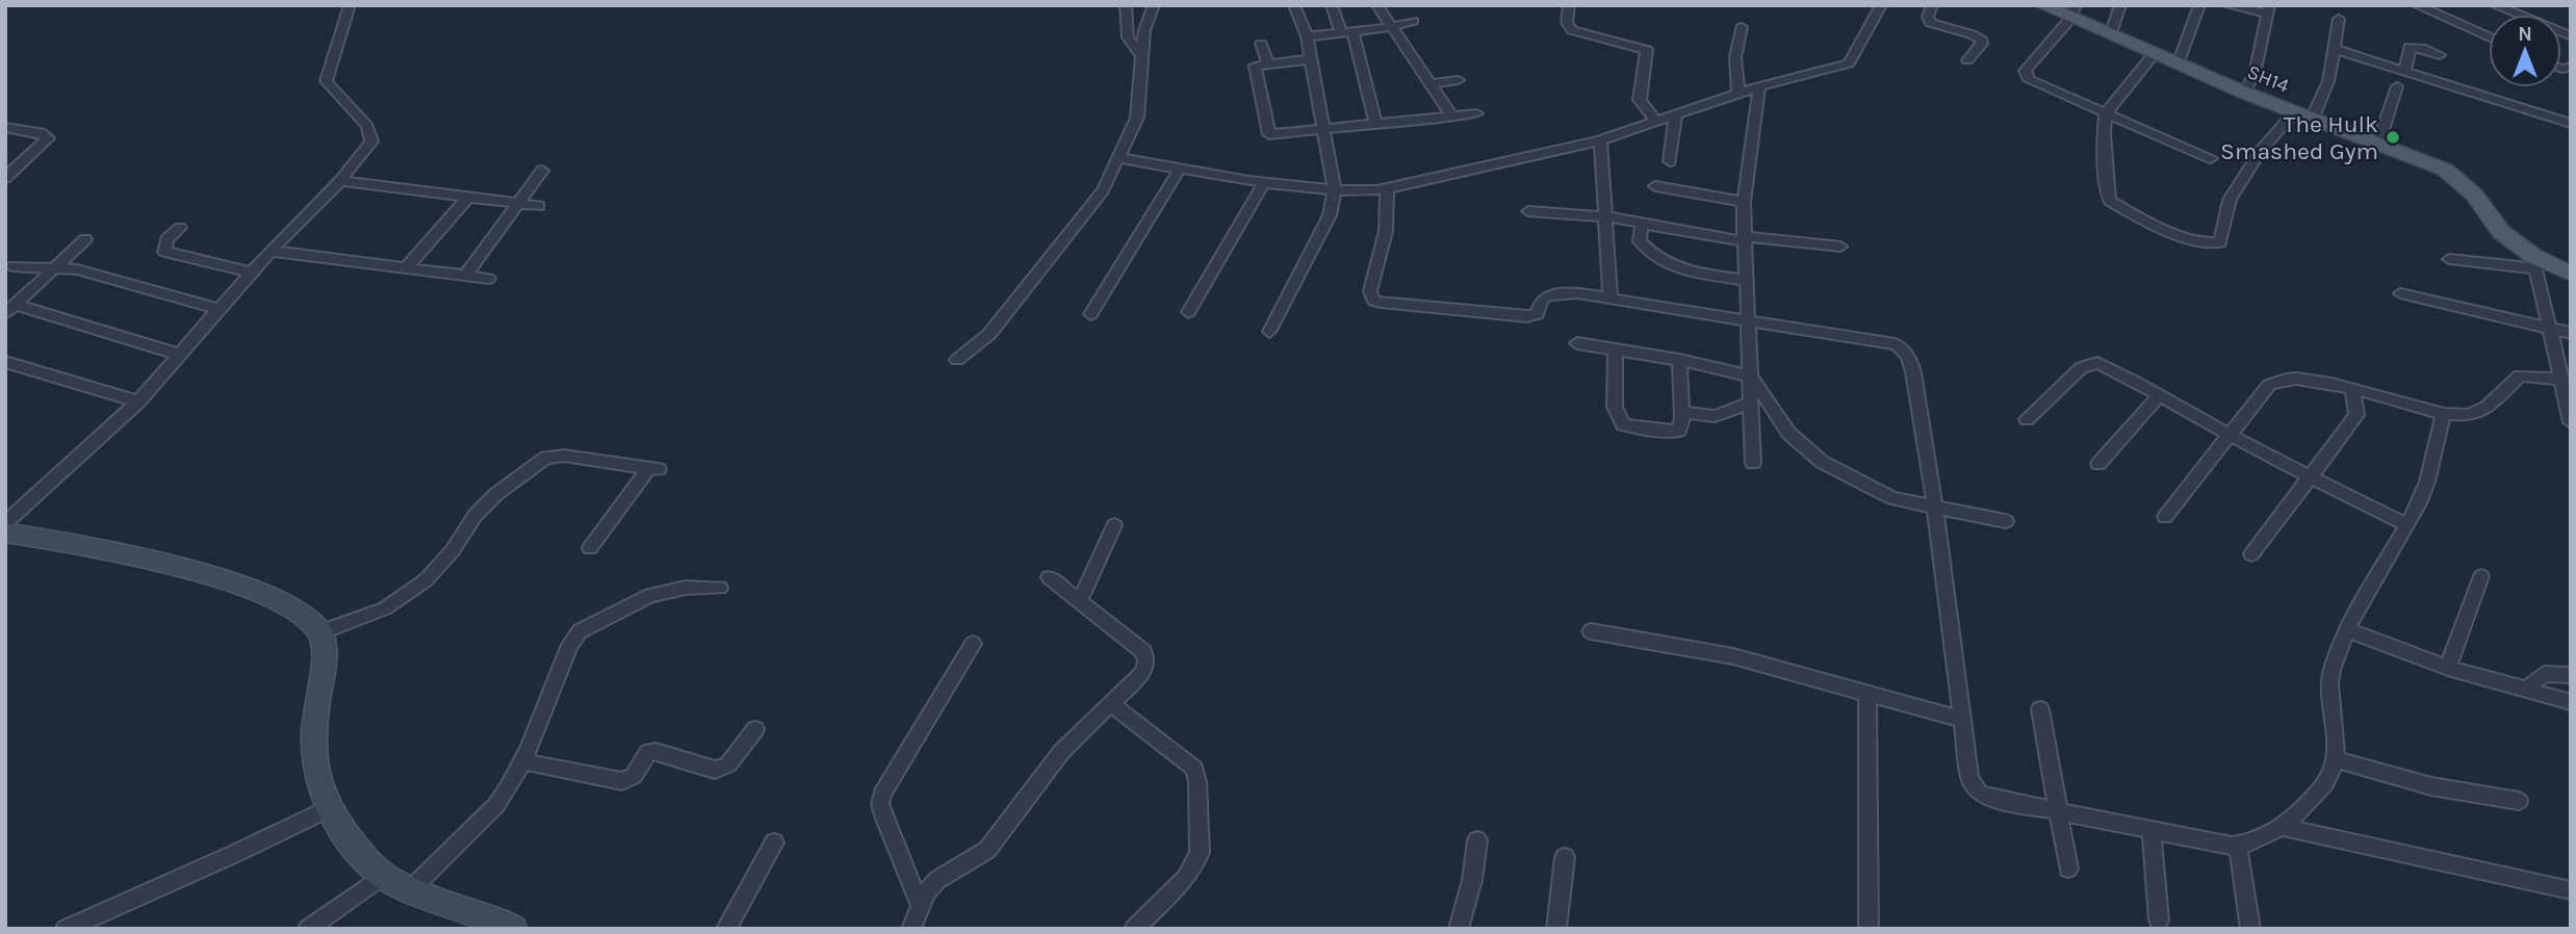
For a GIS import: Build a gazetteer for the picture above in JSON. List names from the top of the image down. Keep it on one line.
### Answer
{"streets":{"main road":["SH14"]},"places":["The Hulk Smashed Gym"],"north":"top"}
